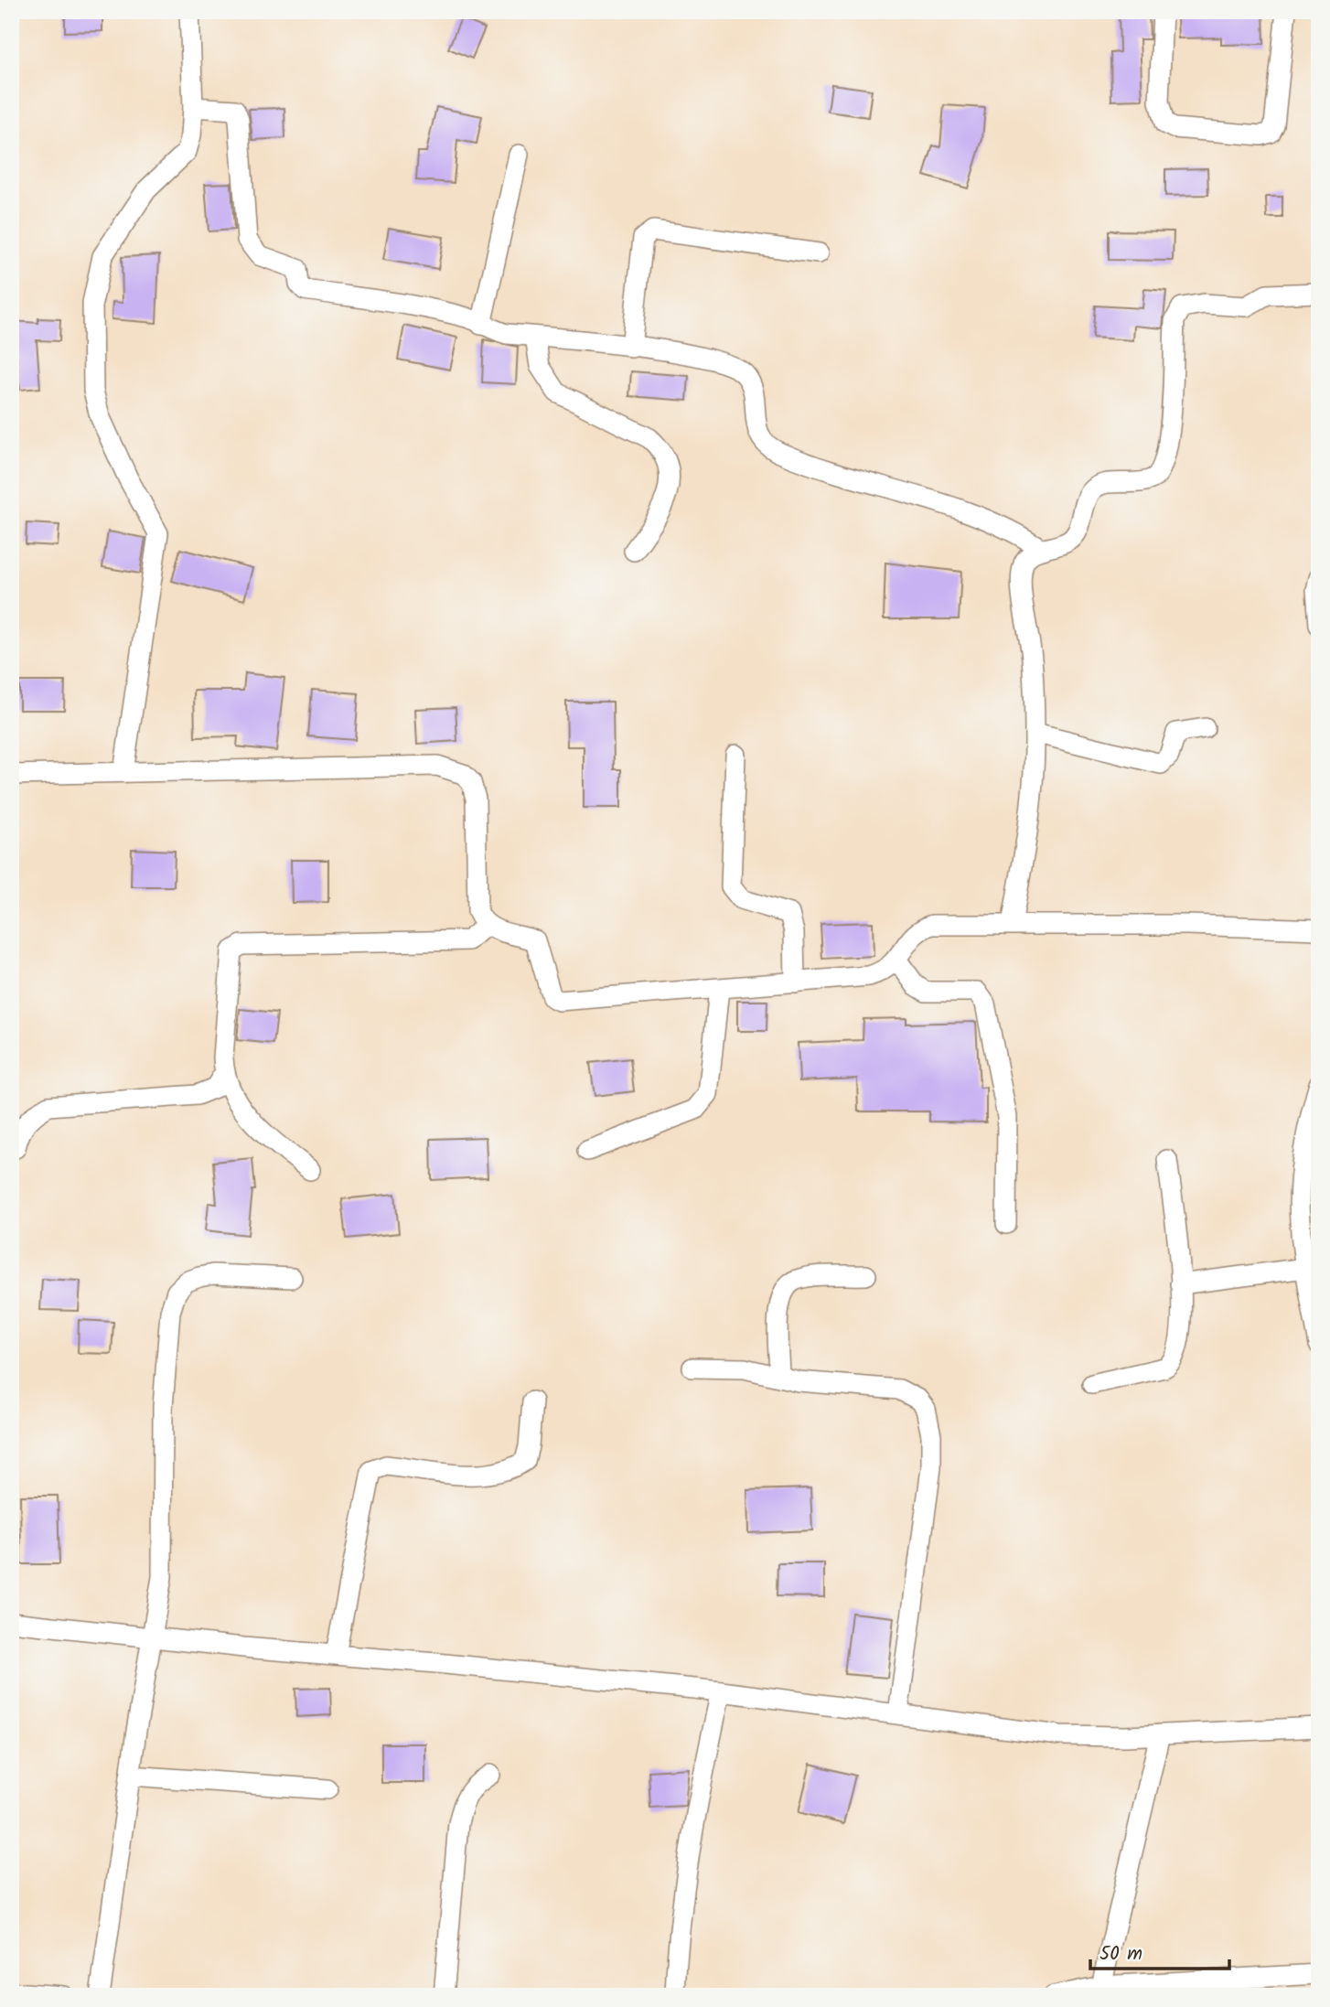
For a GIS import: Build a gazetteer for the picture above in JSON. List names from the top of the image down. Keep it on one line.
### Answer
{"scale_bar":"50 m"}
